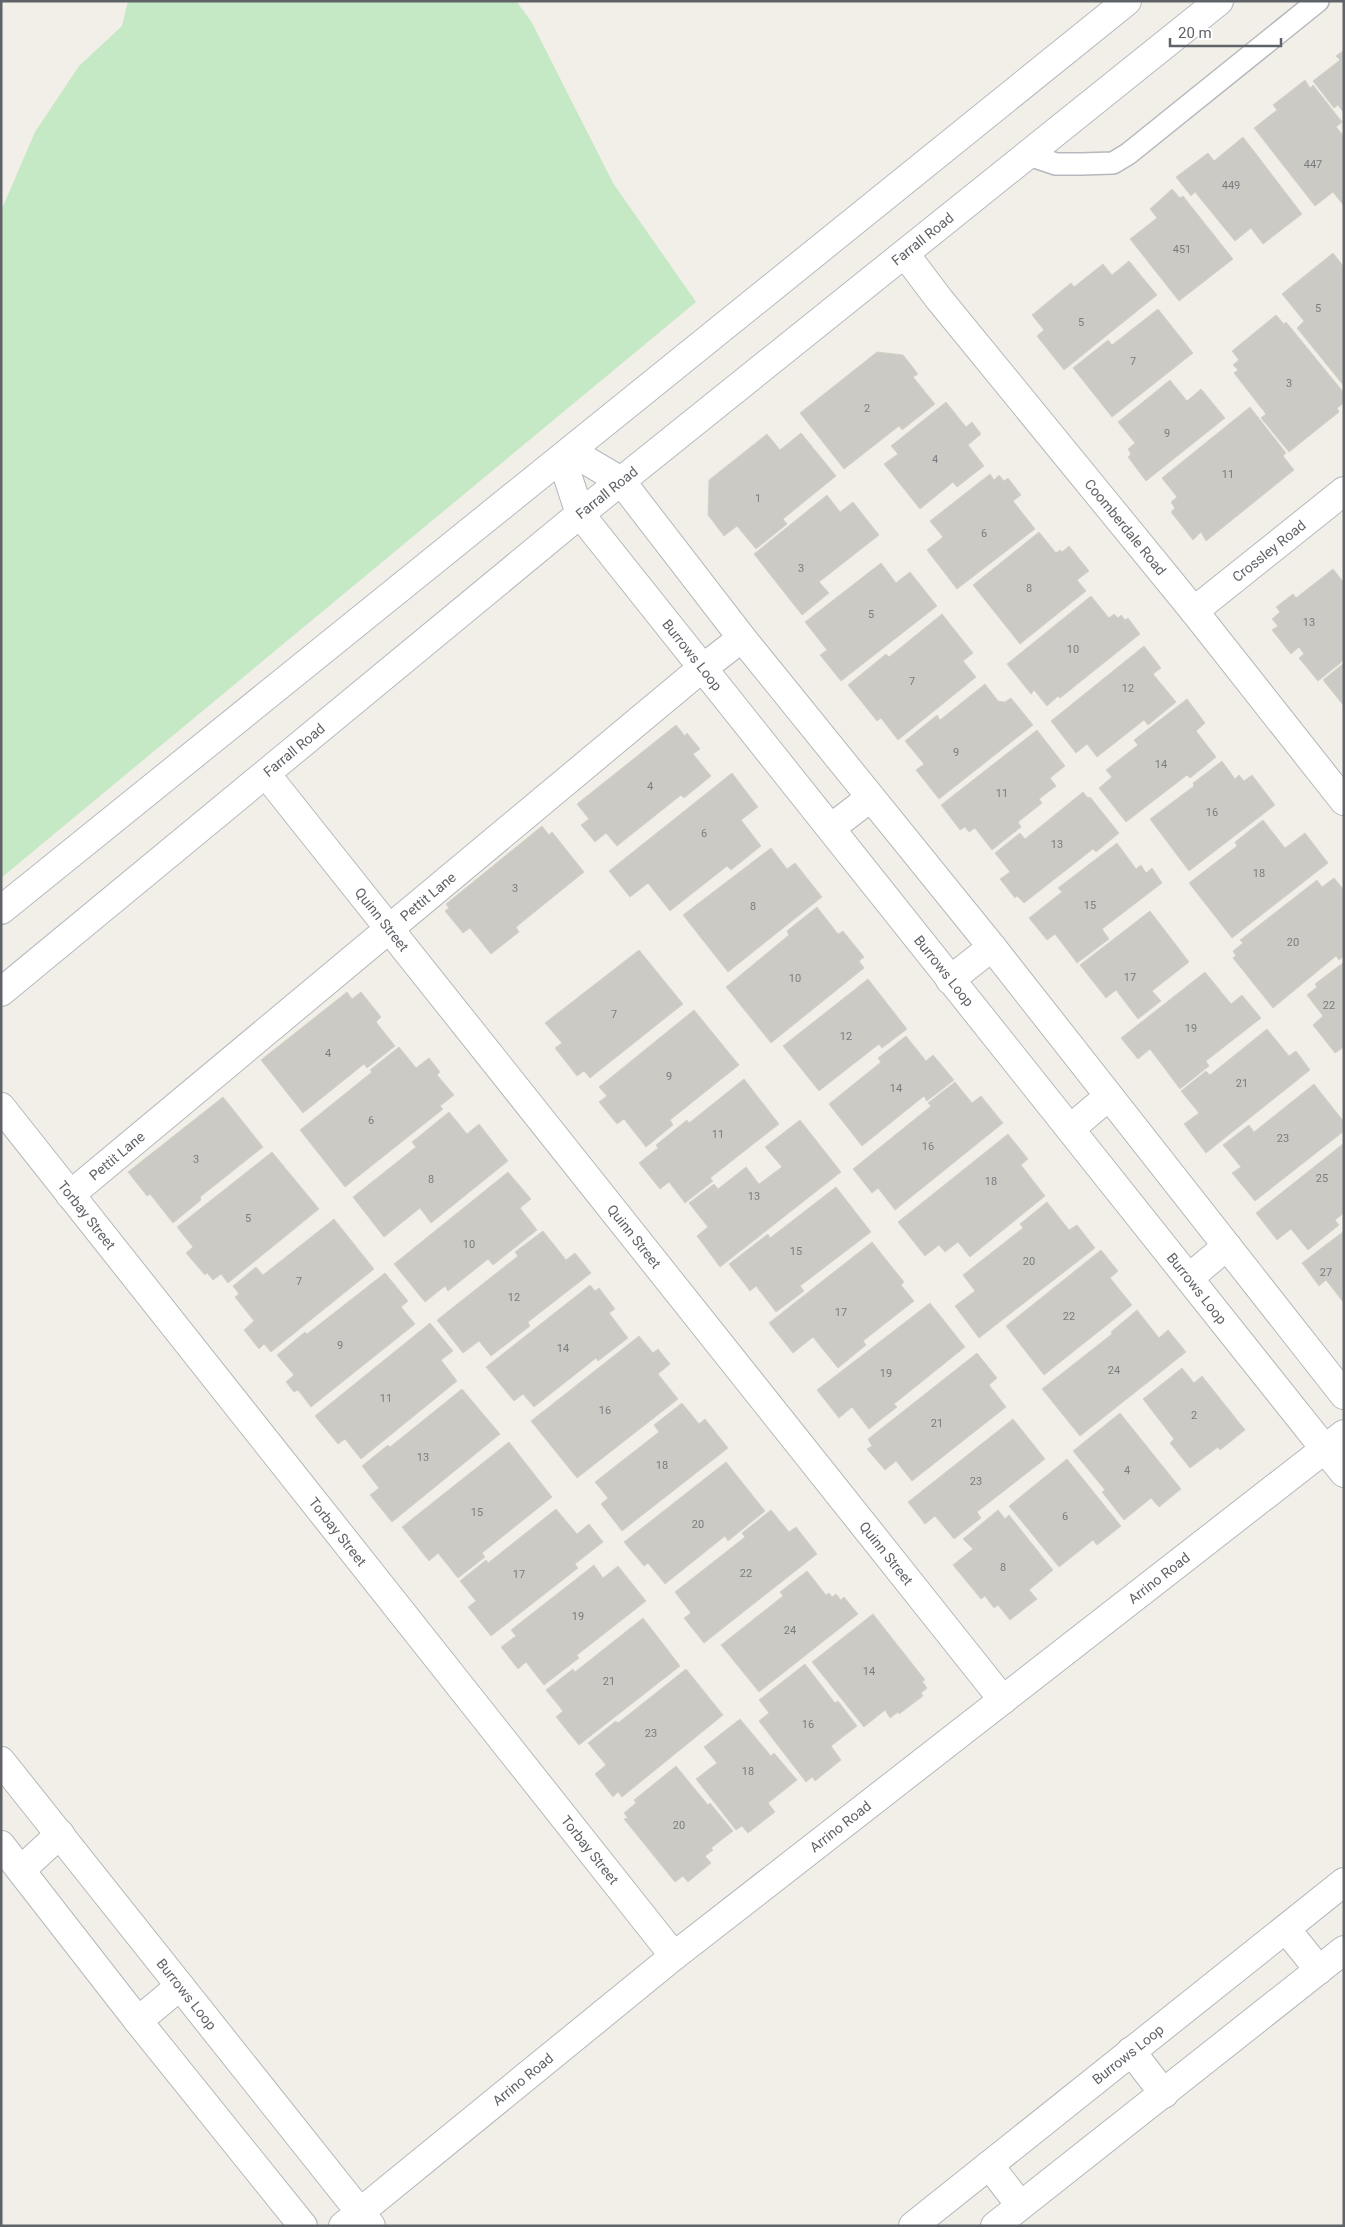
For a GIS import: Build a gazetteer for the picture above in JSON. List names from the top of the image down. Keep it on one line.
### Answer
{"streets":{"street":["Farrall Road","Coomberdale Road","Crossley Road","Burrows Loop","Pettit Lane","Quinn Street","Torbay Street","Arrino Road"]},"crossings":[["Farrall Road","Coomberdale Road"],["Farrall Road","Burrows Loop"],["Farrall Road","Quinn Street"],["Coomberdale Road","Crossley Road"],["Burrows Loop","Pettit Lane"],["Burrows Loop","Arrino Road"],["Pettit Lane","Quinn Street"],["Pettit Lane","Torbay Street"],["Quinn Street","Arrino Road"],["Torbay Street","Arrino Road"]],"house_numbers":["447","449","451","5","5","7","3","2","9","4","11","1","6","3","8","5","13","10","7","12","9","14","4","11","16","6","13","18","3","15","8","20","17","10","22","7","19","12","4","9","21","14","6","11","23","16","3","25","8","18","13","5","10","15","20","27","7","12","17","22","9","14","24","19","11","16","2","21","13","18","4","23","15","6","20","8","22","17","19","24","14","21","16","23","18","20"],"scale_bar":"20 m"}
